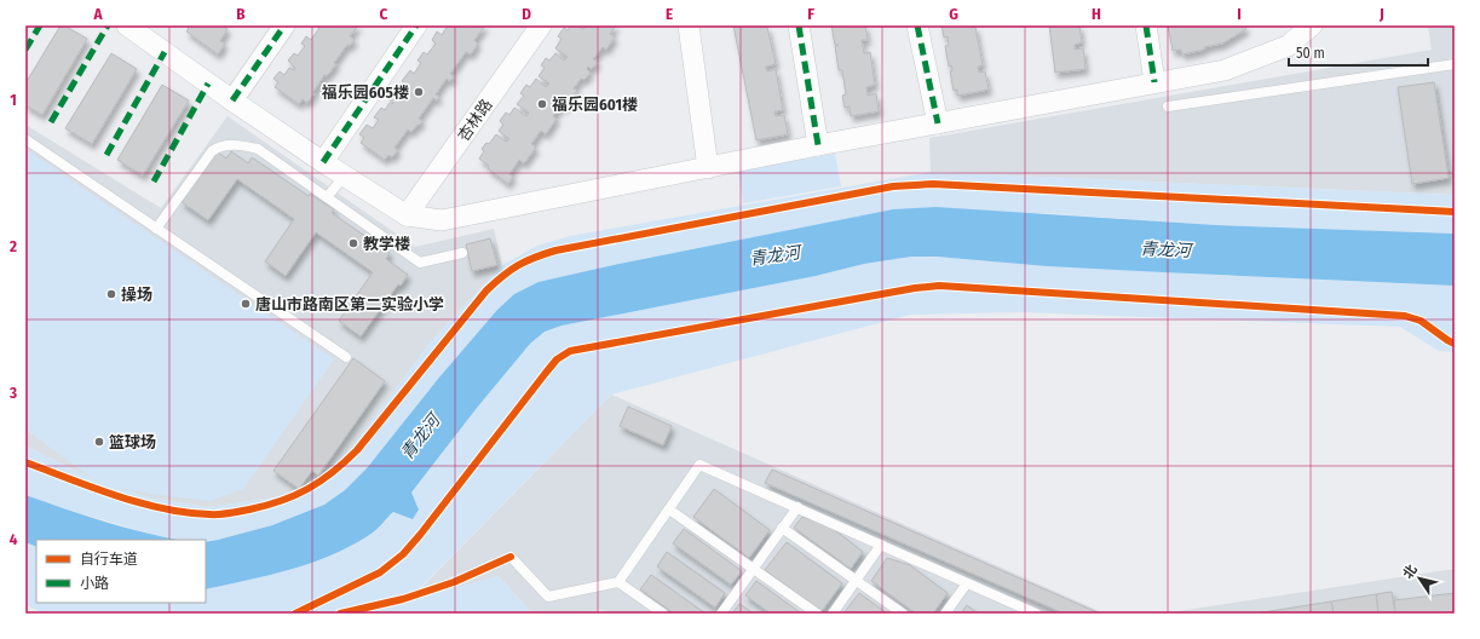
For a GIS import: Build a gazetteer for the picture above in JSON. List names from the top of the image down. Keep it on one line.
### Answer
{"streets":{"street":["杏林路"]},"water":["青龙河"],"places":["福乐园605楼","福乐园601楼","教学楼","操场","唐山市路南区第二实验小学","篮球场"],"legend":["自行车道","小路"],"scale_bar":"50 m","north":"top left","grid":{"columns":["A","B","C","D","E","F","G","H","I","J"],"rows":["1","2","3","4"]}}
